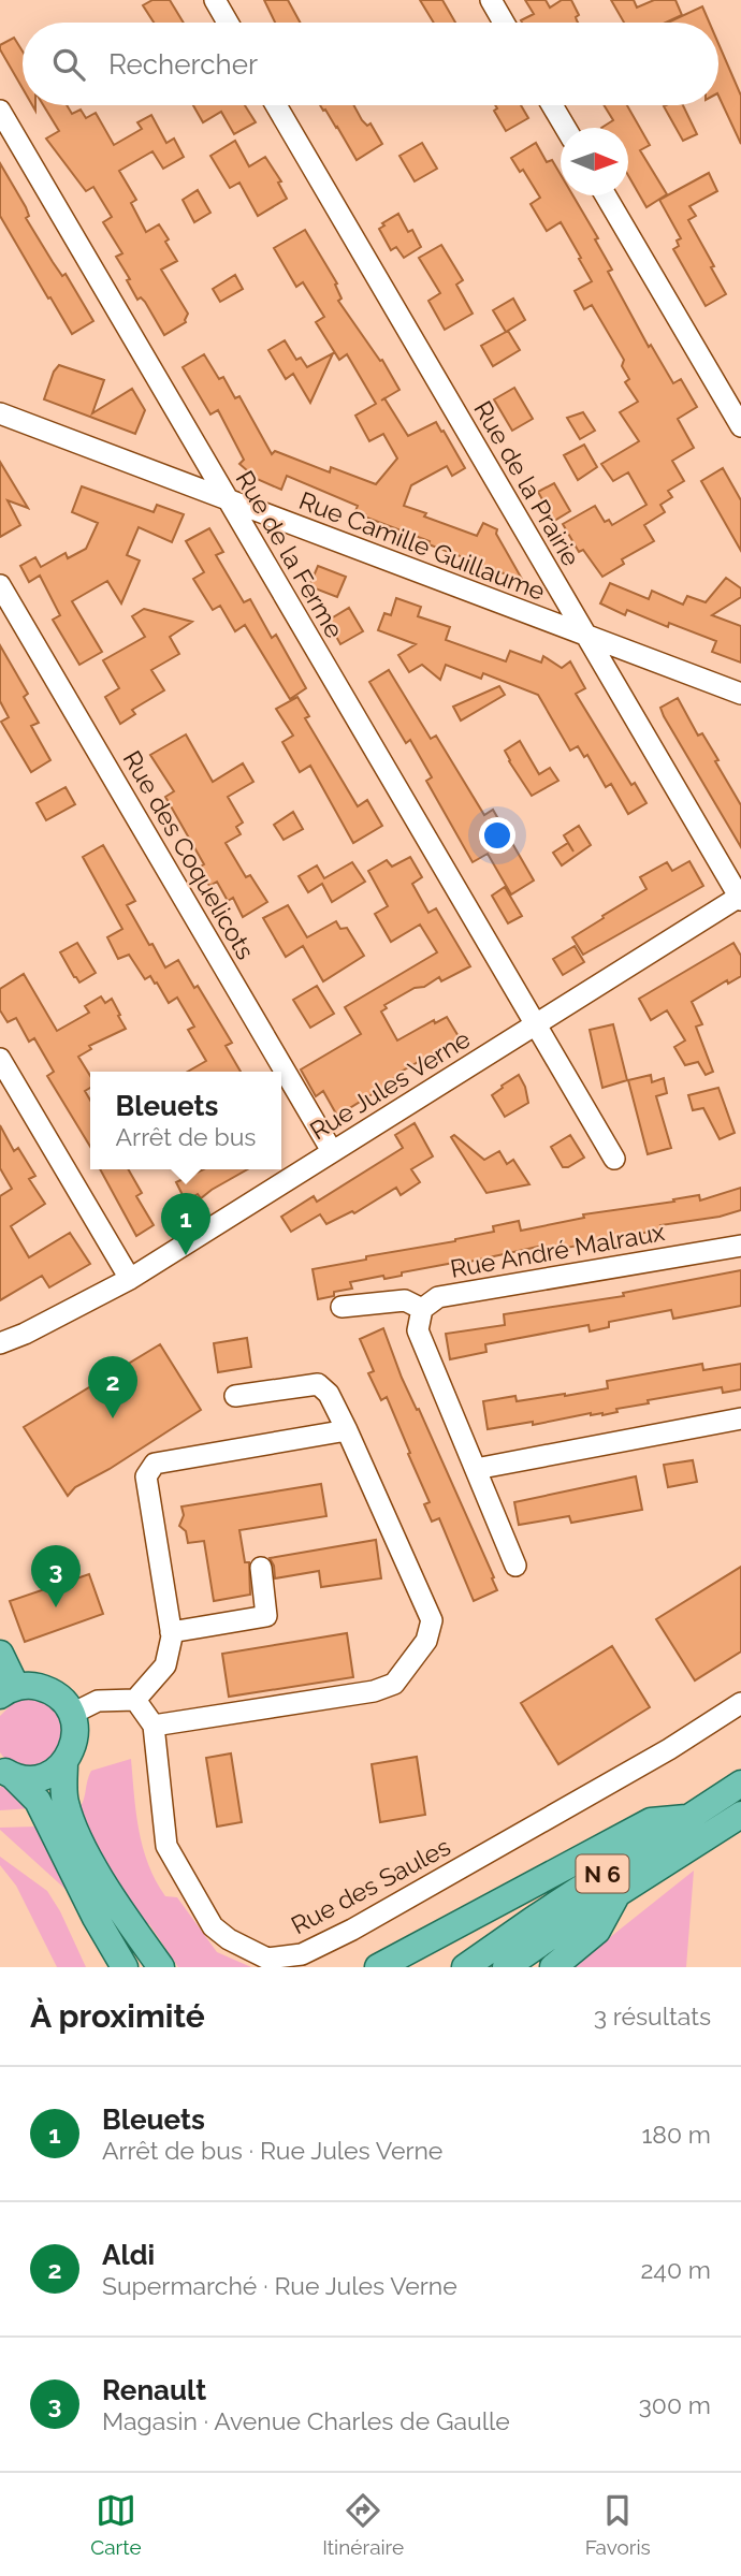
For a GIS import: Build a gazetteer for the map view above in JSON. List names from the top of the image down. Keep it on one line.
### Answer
{"streets":{"main road":["N 6"],"street":["Rue de la Prairie","Rue Camille Guillaume","Rue de la Ferme","Rue des Coquelicots","Rue Jules Verne","Rue André Malraux","Rue des Saules"]},"crossings":[["Rue de la Prairie","Rue Camille Guillaume"],["Rue de la Prairie","Rue Jules Verne"],["Rue Camille Guillaume","Rue de la Ferme"],["Rue de la Ferme","Rue Jules Verne"],["Rue des Coquelicots","Rue Jules Verne"]],"north":"right","page":{"search":"Rechercher","popup":["Bleuets","Arrêt de bus"],"pins":["1","2","3"],"heading":["À proximité","3 résultats"],"list":[{"mark":"1","name":"Bleuets","note":"Arrêt de bus · Rue Jules Verne","value":"180 m"},{"mark":"2","name":"Aldi","note":"Supermarché · Rue Jules Verne","value":"240 m"},{"mark":"3","name":"Renault","note":"Magasin · Avenue Charles de Gaulle","value":"300 m"}],"nav":["Carte","Itinéraire","Favoris"]}}
